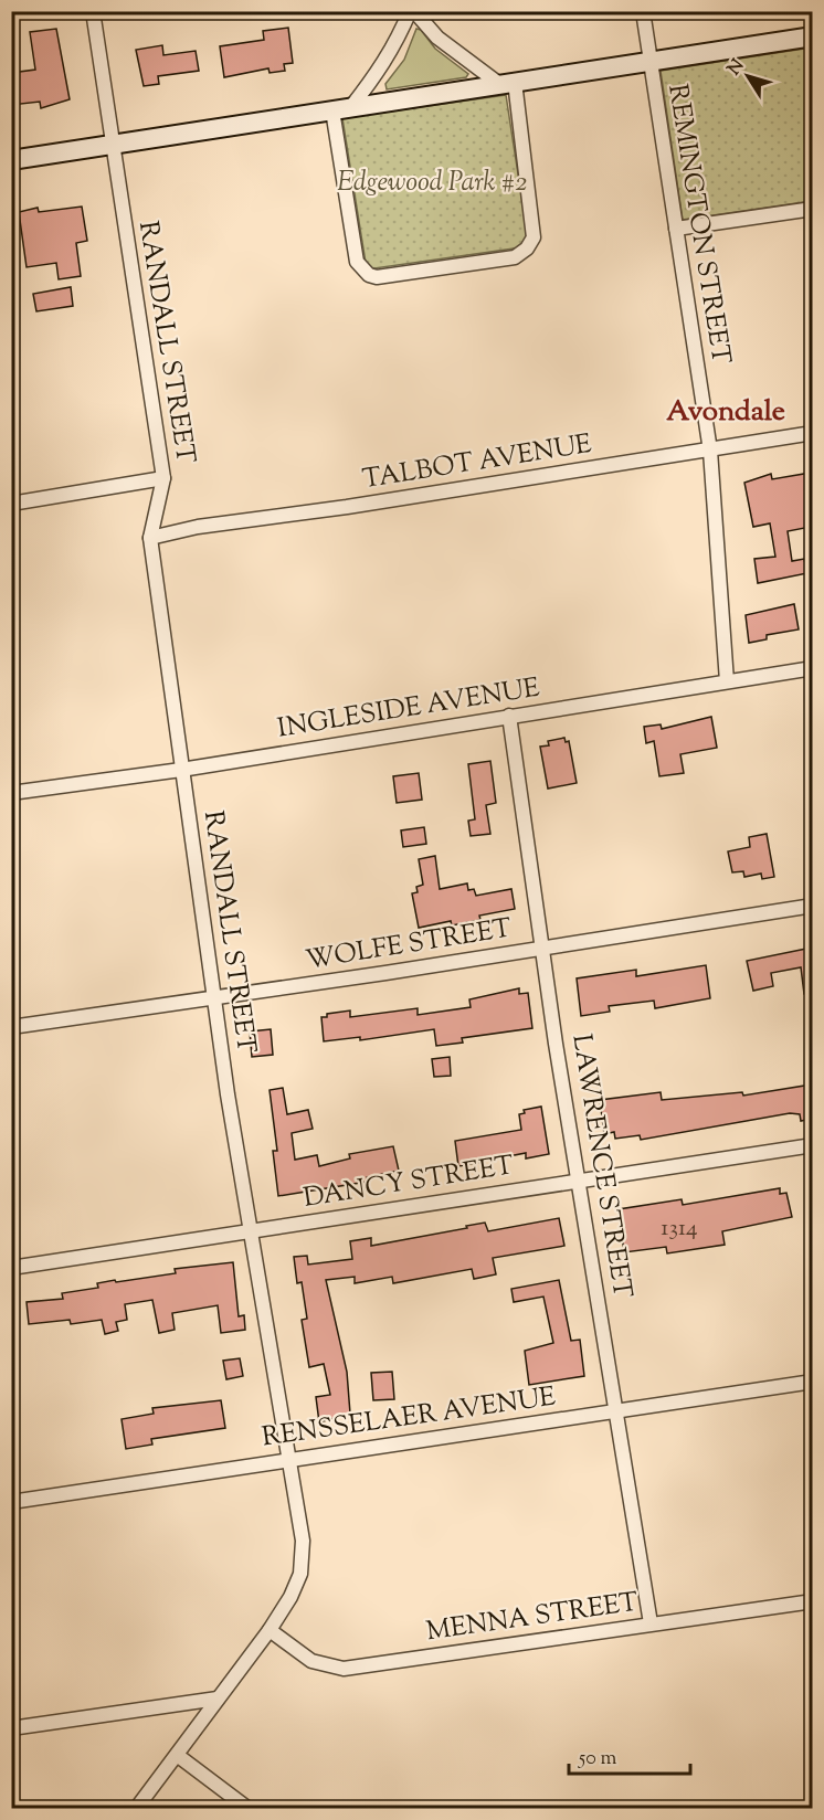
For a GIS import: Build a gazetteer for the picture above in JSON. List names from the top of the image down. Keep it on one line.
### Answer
{"streets":{"street":["REMINGTON STREET","RANDALL STREET","TALBOT AVENUE","INGLESIDE AVENUE","WOLFE STREET","LAWRENCE STREET","DANCY STREET","RENSSELAER AVENUE","MENNA STREET"]},"crossings":[["REMINGTON STREET","TALBOT AVENUE"],["REMINGTON STREET","INGLESIDE AVENUE"],["RANDALL STREET","TALBOT AVENUE"],["RANDALL STREET","INGLESIDE AVENUE"],["RANDALL STREET","WOLFE STREET"],["RANDALL STREET","DANCY STREET"],["RANDALL STREET","RENSSELAER AVENUE"],["RANDALL STREET","MENNA STREET"],["INGLESIDE AVENUE","LAWRENCE STREET"],["WOLFE STREET","LAWRENCE STREET"],["LAWRENCE STREET","DANCY STREET"],["LAWRENCE STREET","RENSSELAER AVENUE"],["LAWRENCE STREET","MENNA STREET"]],"districts":["Avondale"],"parks":["Edgewood Park #2"],"house_numbers":["1314"],"scale_bar":"50 m","north":"top left"}
